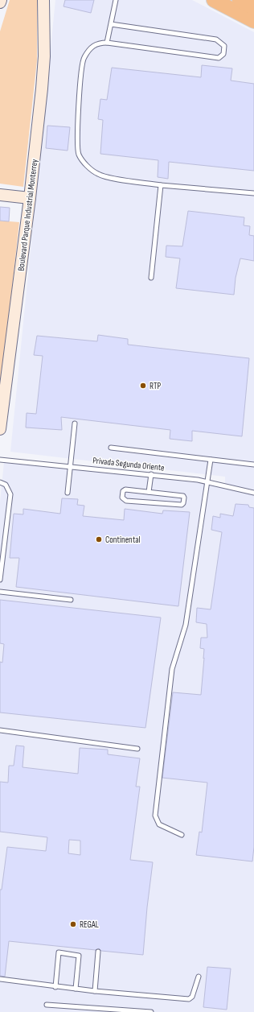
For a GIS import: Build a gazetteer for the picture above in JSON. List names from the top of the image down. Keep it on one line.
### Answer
{"streets":{"street":["Boulevard Parque Industrial Monterrey"],"lane":["Privada Segunda Oriente"]},"places":["RTP","Continental","REGAL"]}
